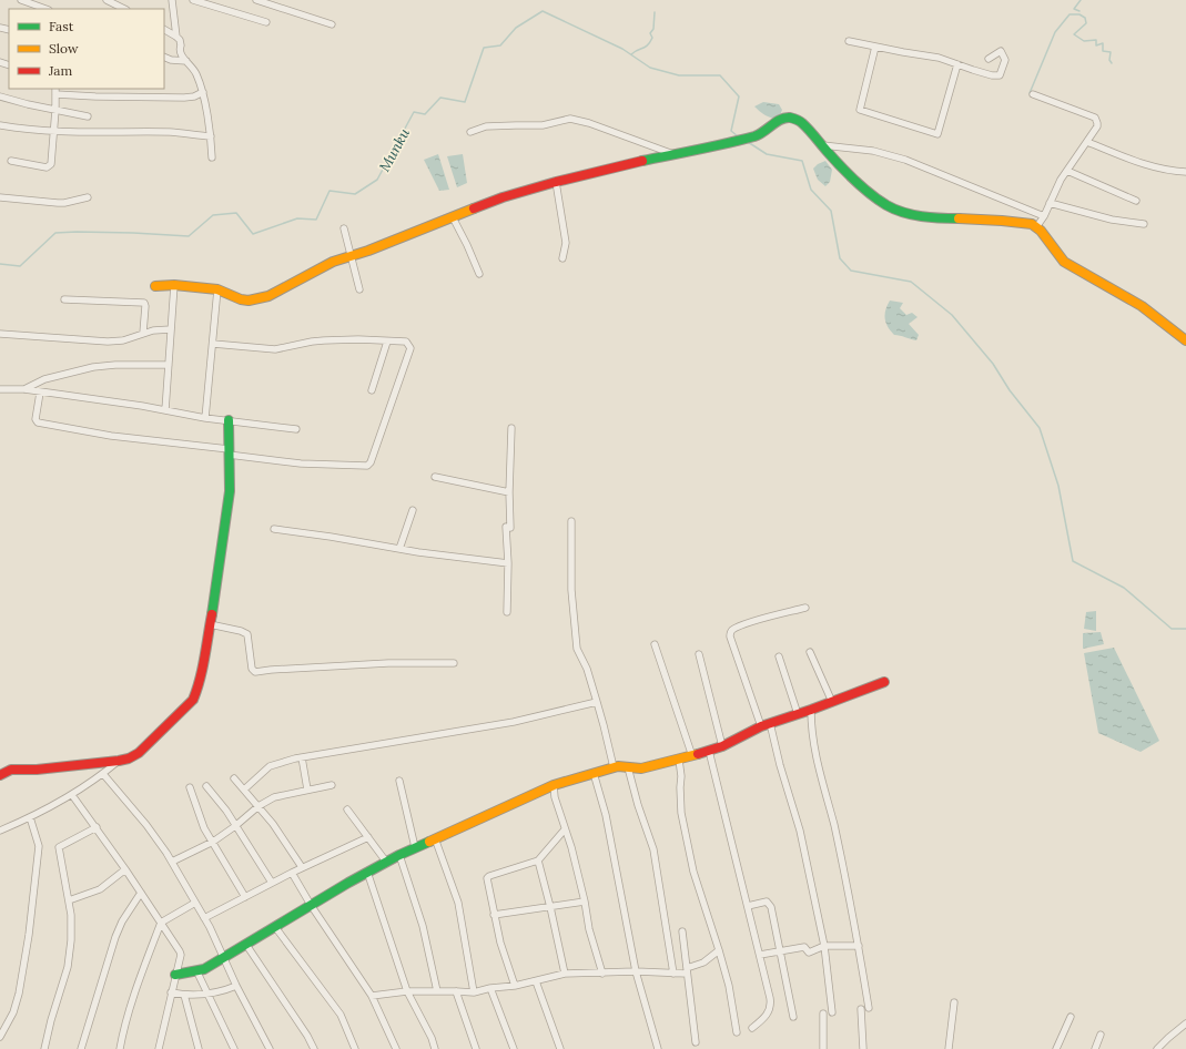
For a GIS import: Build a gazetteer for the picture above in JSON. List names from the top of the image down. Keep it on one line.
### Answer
{"water":["Munku"],"legend":["Fast","Slow","Jam"]}
